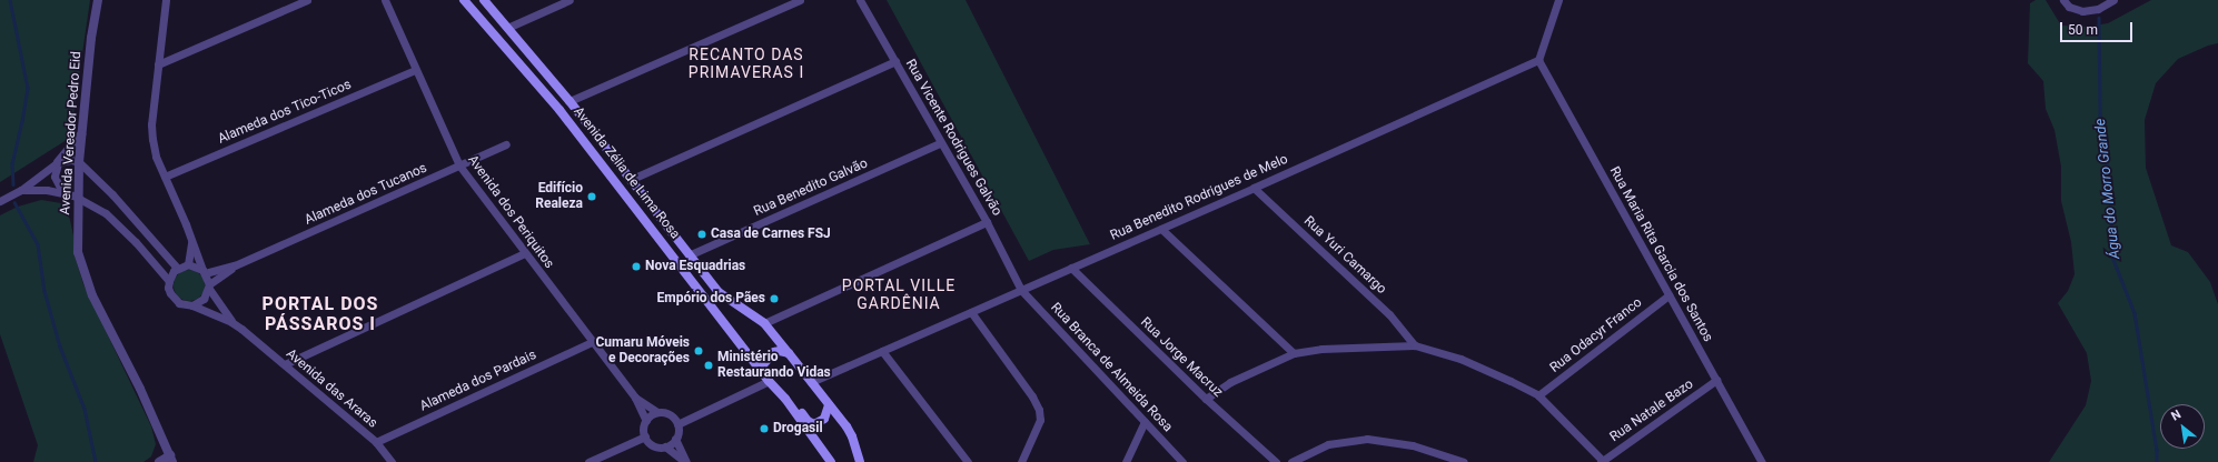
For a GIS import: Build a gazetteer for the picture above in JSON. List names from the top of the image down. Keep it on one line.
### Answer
{"streets":{"main road":["Avenida Zélia de Lima Rosa"],"street":["Alameda dos Tico-Ticos","Avenida Vereador Pedro Eid","Rua Vicente Rodrigues Galvão","Rua Benedito Galvão","Alameda dos Tucanos","Rua Benedito Rodrigues de Melo","Avenida dos Periquitos","Rua Maria Rita Garcia dos Santos","Rua Yuri Camargo","Rua Odacyr Franco","Rua Jorge Macruz","Rua Branca de Almeida Rosa","Alameda dos Pardais","Avenida das Araras","Rua Natale Bazo"]},"crossings":[["Alameda dos Tico-Ticos","Avenida dos Periquitos"],["Rua Vicente Rodrigues Galvão","Rua Benedito Galvão"],["Rua Vicente Rodrigues Galvão","Rua Benedito Rodrigues de Melo"],["Rua Vicente Rodrigues Galvão","Rua Branca de Almeida Rosa"],["Avenida Zélia de Lima Rosa","Rua Benedito Galvão"],["Avenida Zélia de Lima Rosa","Rua Benedito Rodrigues de Melo"],["Alameda dos Tucanos","Avenida dos Periquitos"],["Rua Benedito Rodrigues de Melo","Rua Maria Rita Garcia dos Santos"],["Rua Benedito Rodrigues de Melo","Rua Yuri Camargo"],["Rua Benedito Rodrigues de Melo","Rua Jorge Macruz"],["Rua Benedito Rodrigues de Melo","Rua Branca de Almeida Rosa"],["Avenida dos Periquitos","Alameda dos Pardais"],["Rua Maria Rita Garcia dos Santos","Rua Odacyr Franco"],["Rua Maria Rita Garcia dos Santos","Rua Natale Bazo"],["Alameda dos Pardais","Avenida das Araras"]],"districts":["RECANTO DAS PRIMAVERAS I","PORTAL VILLE GARDÊNIA","PORTAL DOS PÁSSAROS I"],"water":["Água do Morro Grande"],"places":["Edifício Realeza","Casa de Carnes FSJ","Nova Esquadrias","Empório dos Pães","Cumaru Móveis e Decorações","Ministério Restaurando Vidas","Drogasil"],"scale_bar":"50 m","north":"top left"}
